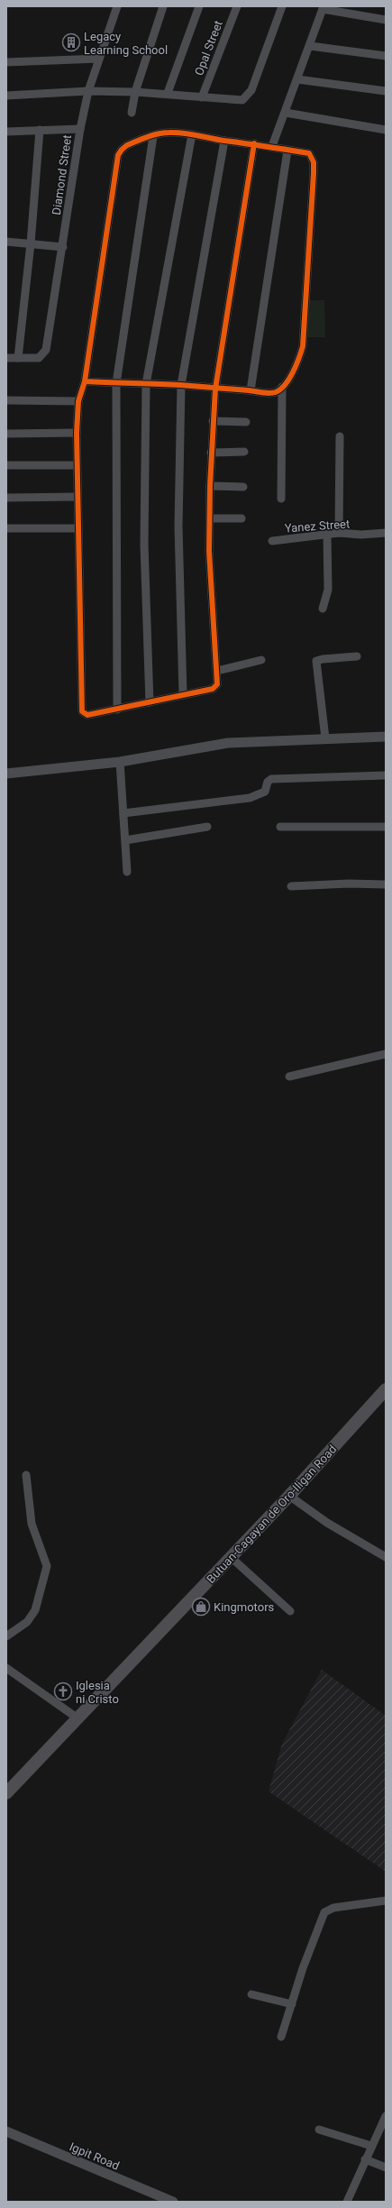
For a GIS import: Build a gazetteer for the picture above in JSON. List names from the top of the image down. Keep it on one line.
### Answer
{"streets":{"highway":["Butuan-Cagayan de Oro-Iligan Road"],"street":["Opal Street","Diamond Street","Yanez Street","Igpit Road"]},"places":{"building":["Legacy Learning School"],"shop":["Kingmotors"],"church":["Iglesia ni Cristo"]}}
